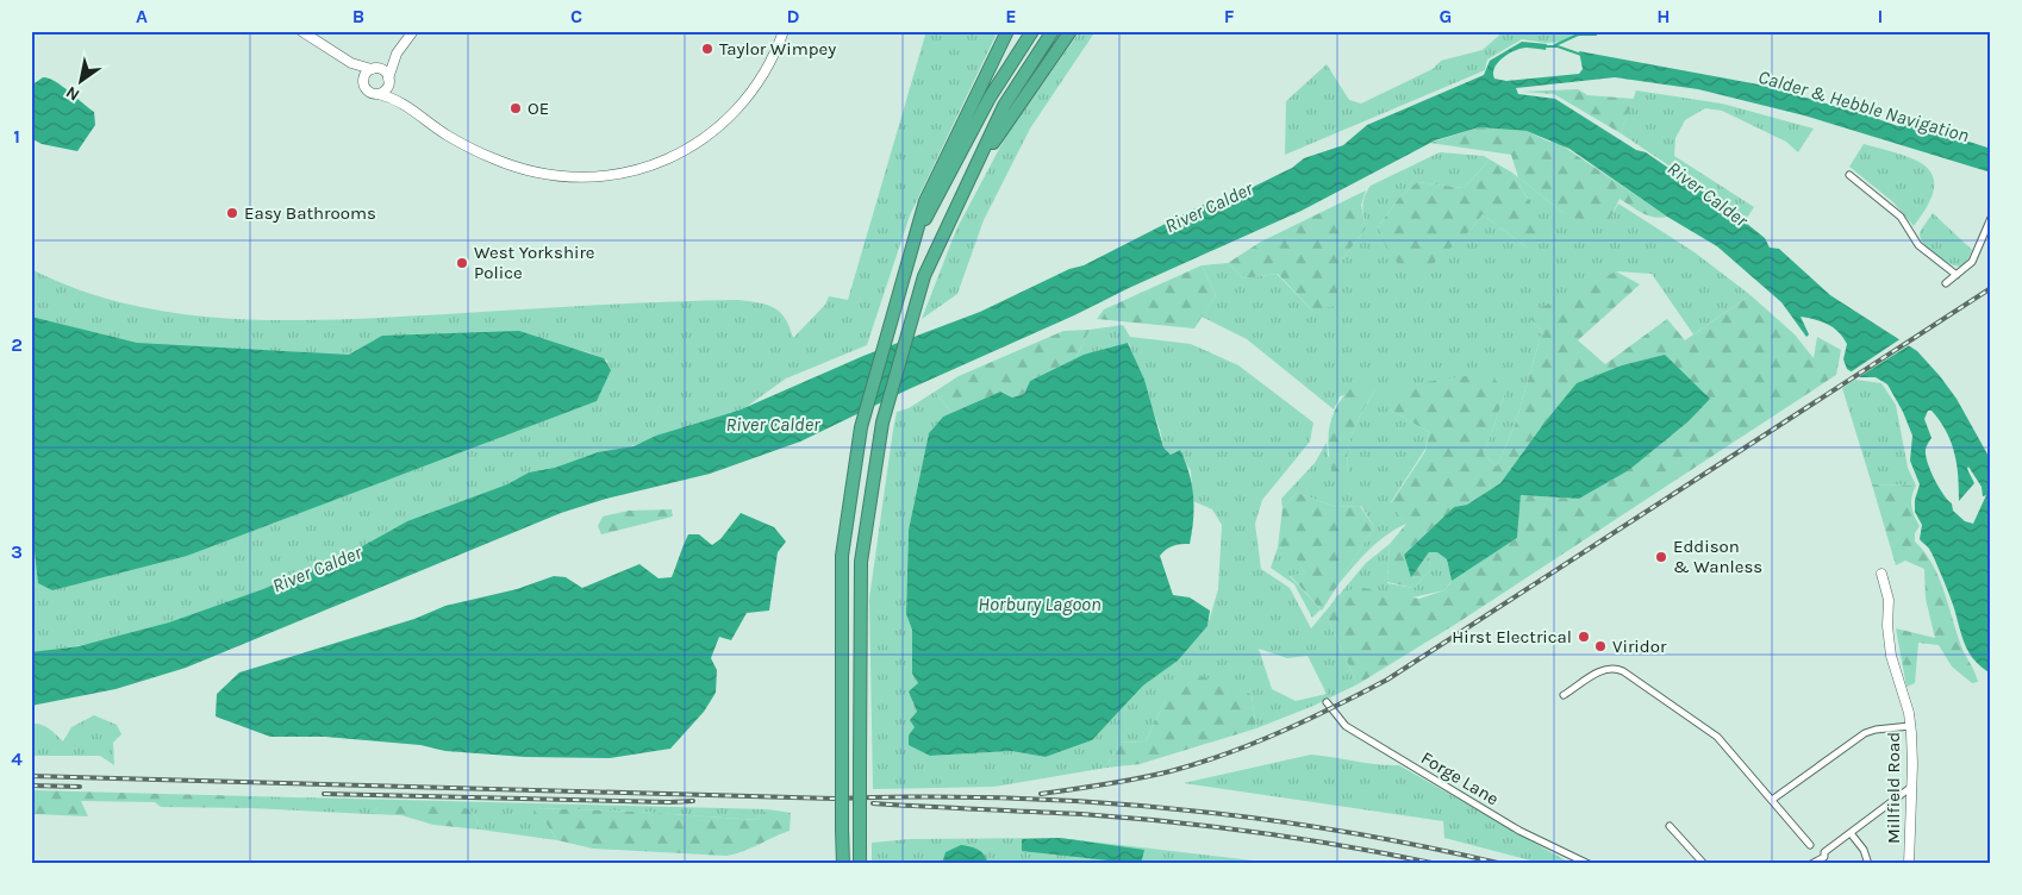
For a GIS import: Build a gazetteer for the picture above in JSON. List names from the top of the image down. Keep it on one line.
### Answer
{"streets":{"street":["Forge Lane","Millfield Road"]},"water":["Calder & Hebble Navigation","River Calder","Horbury Lagoon"],"places":["Taylor Wimpey","OE","Easy Bathrooms","West Yorkshire Police","Eddison & Wanless","Hirst Electrical","Viridor"],"north":"bottom left","grid":{"columns":["A","B","C","D","E","F","G","H","I"],"rows":["1","2","3","4"]}}
